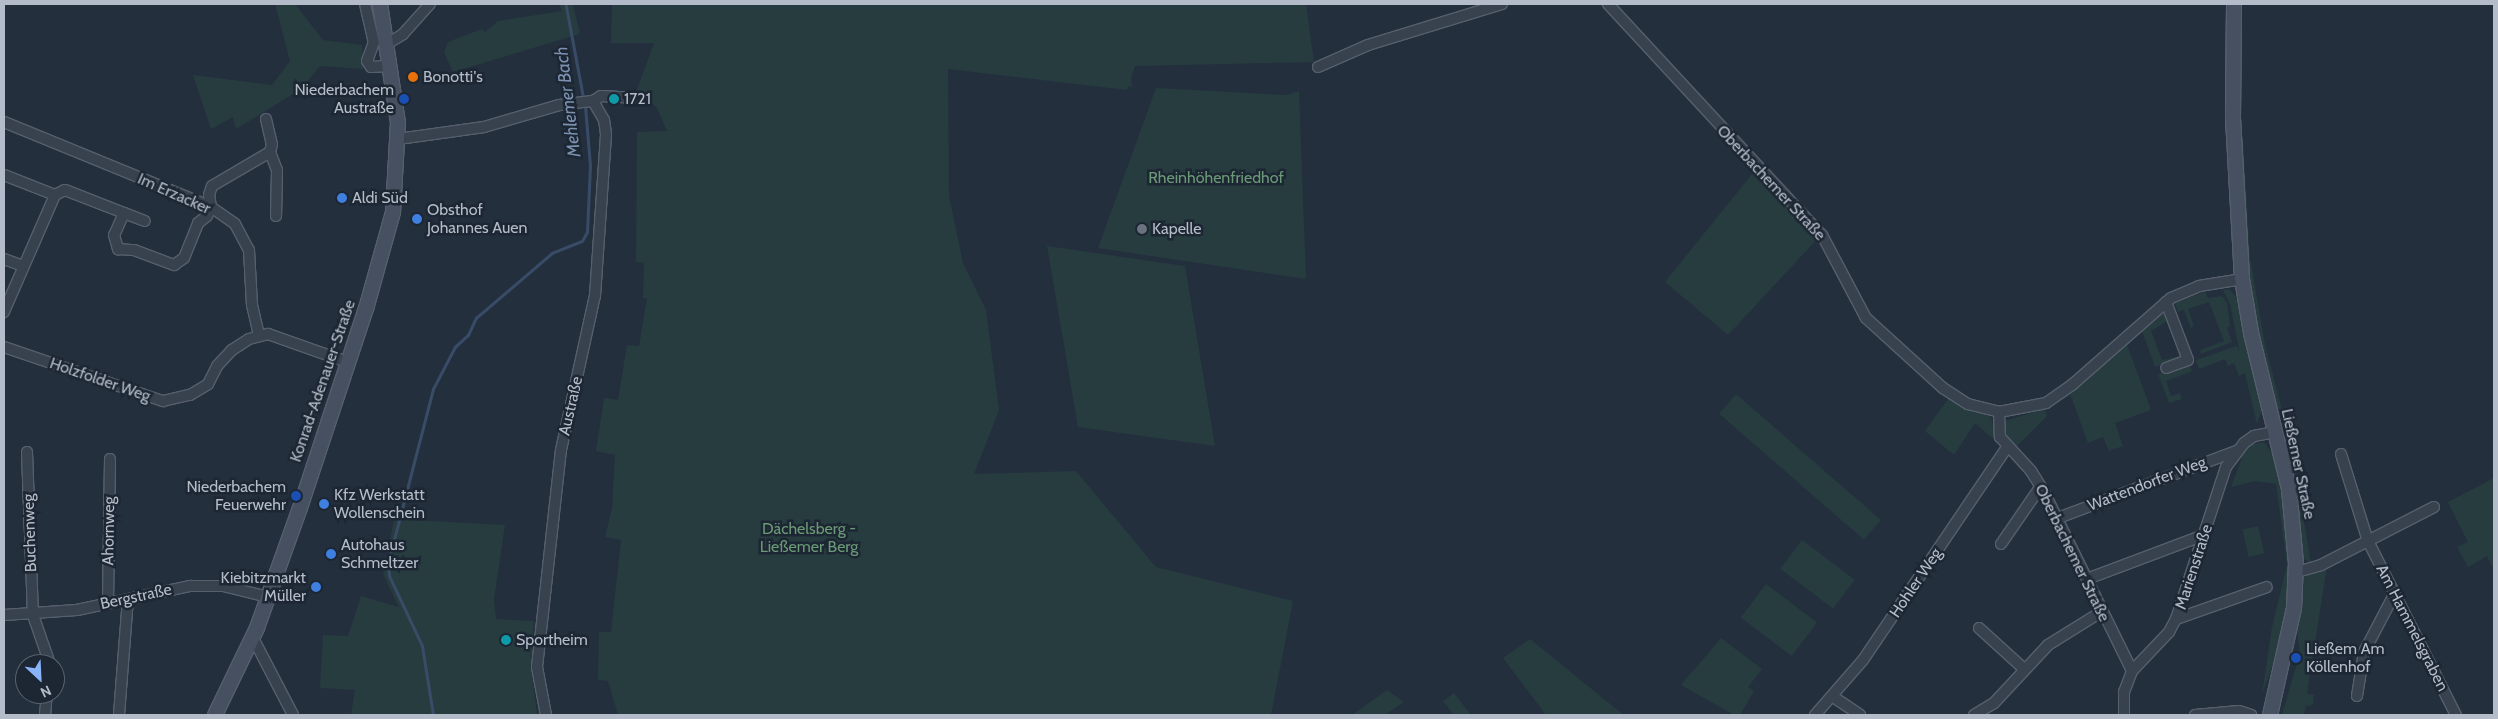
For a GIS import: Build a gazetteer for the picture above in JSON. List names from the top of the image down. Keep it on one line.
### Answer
{"streets":{"main road":["Konrad-Adenauer-Straße","Ließemer Straße"],"street":["Oberbachemer Straße","Im Erzacker","Holzfolder Weg","Austraße","Wattendorfer Weg","Ahornweg","Buchenweg","Marienstraße","Hohler Weg","Bergstraße","Am Hammelsgraben"]},"crossings":[["Oberbachemer Straße","Ließemer Straße"],["Oberbachemer Straße","Wattendorfer Weg"],["Oberbachemer Straße","Marienstraße"],["Oberbachemer Straße","Hohler Weg"],["Im Erzacker","Holzfolder Weg"],["Konrad-Adenauer-Straße","Bergstraße"],["Ließemer Straße","Marienstraße"],["Wattendorfer Weg","Marienstraße"],["Ahornweg","Bergstraße"],["Buchenweg","Bergstraße"]],"water":["Mehlemer Bach"],"parks":["Rheinhöhenfriedhof","Dächelsberg - Ließemer Berg"],"places":["Bonotti's","Niederbachem Austraße","1721","Aldi Süd","Obsthof Johannes Auen","Kapelle","Niederbachem Feuerwehr","Kfz Werkstatt Wollenschein","Autohaus Schmeltzer","Kiebitzmarkt Müller","Sportheim","Ließem Am Köllenhof"],"north":"bottom right"}
